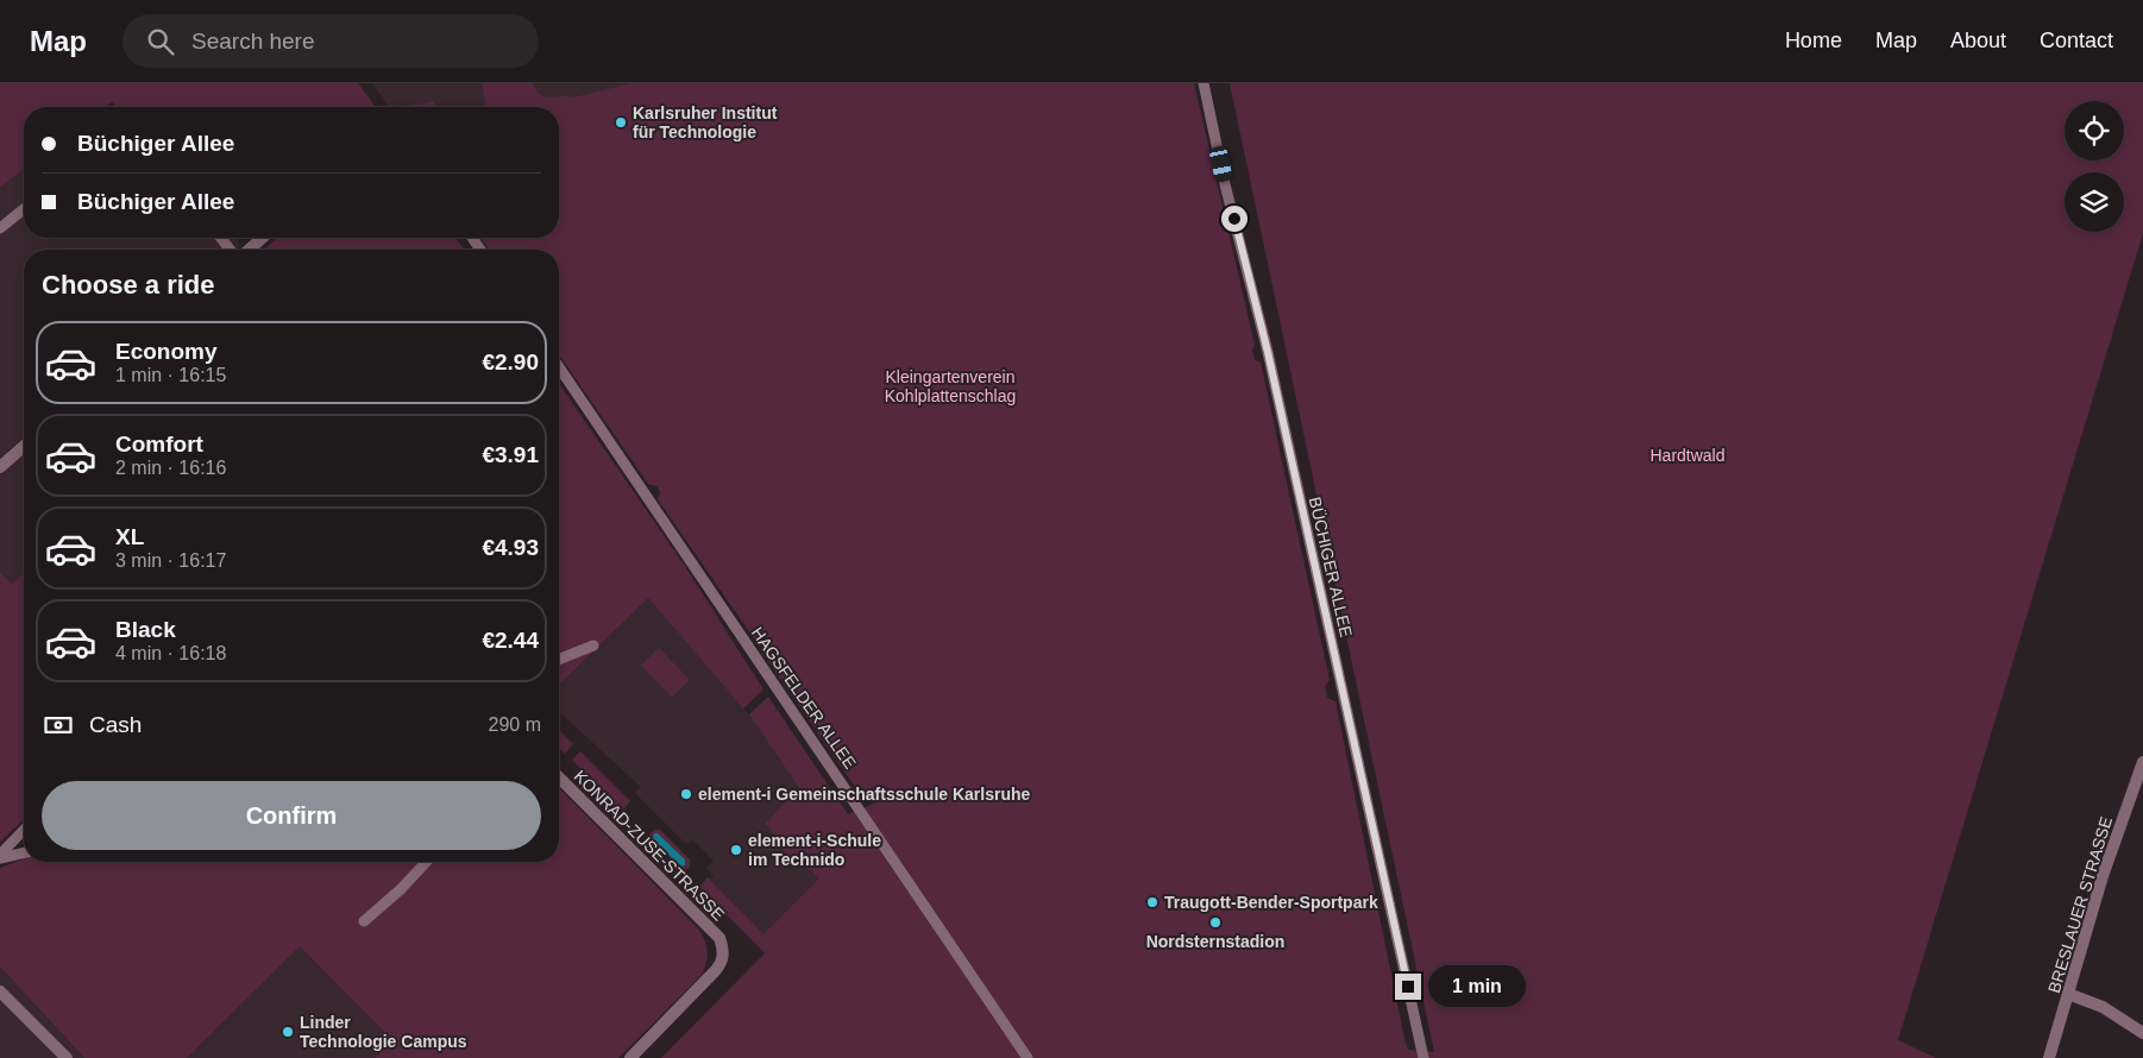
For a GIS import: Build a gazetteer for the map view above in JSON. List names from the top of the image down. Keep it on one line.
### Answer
{"streets":{"street":["KONRAD-ZUSE-STRASSE","BRESLAUER STRASSE"],"lane":["BÜCHIGER ALLEE","HAGSFELDER ALLEE"]},"parks":["Kleingartenverein Kohlplattenschlag","Hardtwald"],"places":["Karlsruher Institut für Technologie","element-i Gemeinschaftsschule Karlsruhe","element-i-Schule im Technido","Traugott-Bender-Sportpark","Nordsternstadion","Linder Technologie Campus"],"page":{"header":"Map","search":"Search here","nav":["Home","Map","About","Contact"],"banner":["Büchiger Allee","Büchiger Allee"],"heading":"Choose a ride","list":[{"name":"Economy","note":"1 min · 16:15","value":"€2.90"},{"name":"Comfort","note":"2 min · 16:16","value":"€3.91"},{"name":"XL","note":"3 min · 16:17","value":"€4.93"},{"name":"Black","note":"4 min · 16:18","value":"€2.44"}],"pay":["Cash","290 m"],"buttons":"Confirm","bubble":"1 min"}}
